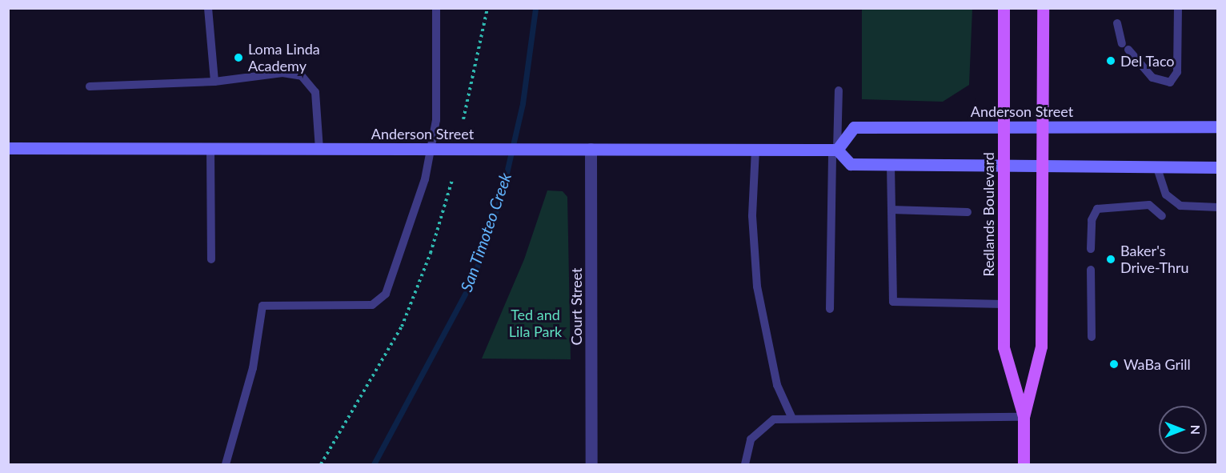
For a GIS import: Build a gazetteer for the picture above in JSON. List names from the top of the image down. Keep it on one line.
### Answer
{"streets":{"main road":["Anderson Street","Redlands Boulevard"],"street":["Court Street"]},"crossings":[["Anderson Street","Redlands Boulevard"],["Anderson Street","Court Street"]],"water":["San Timoteo Creek"],"parks":["Ted and Lila Park"],"places":["Loma Linda Academy","Del Taco","Baker's Drive-Thru","WaBa Grill"],"north":"right"}
